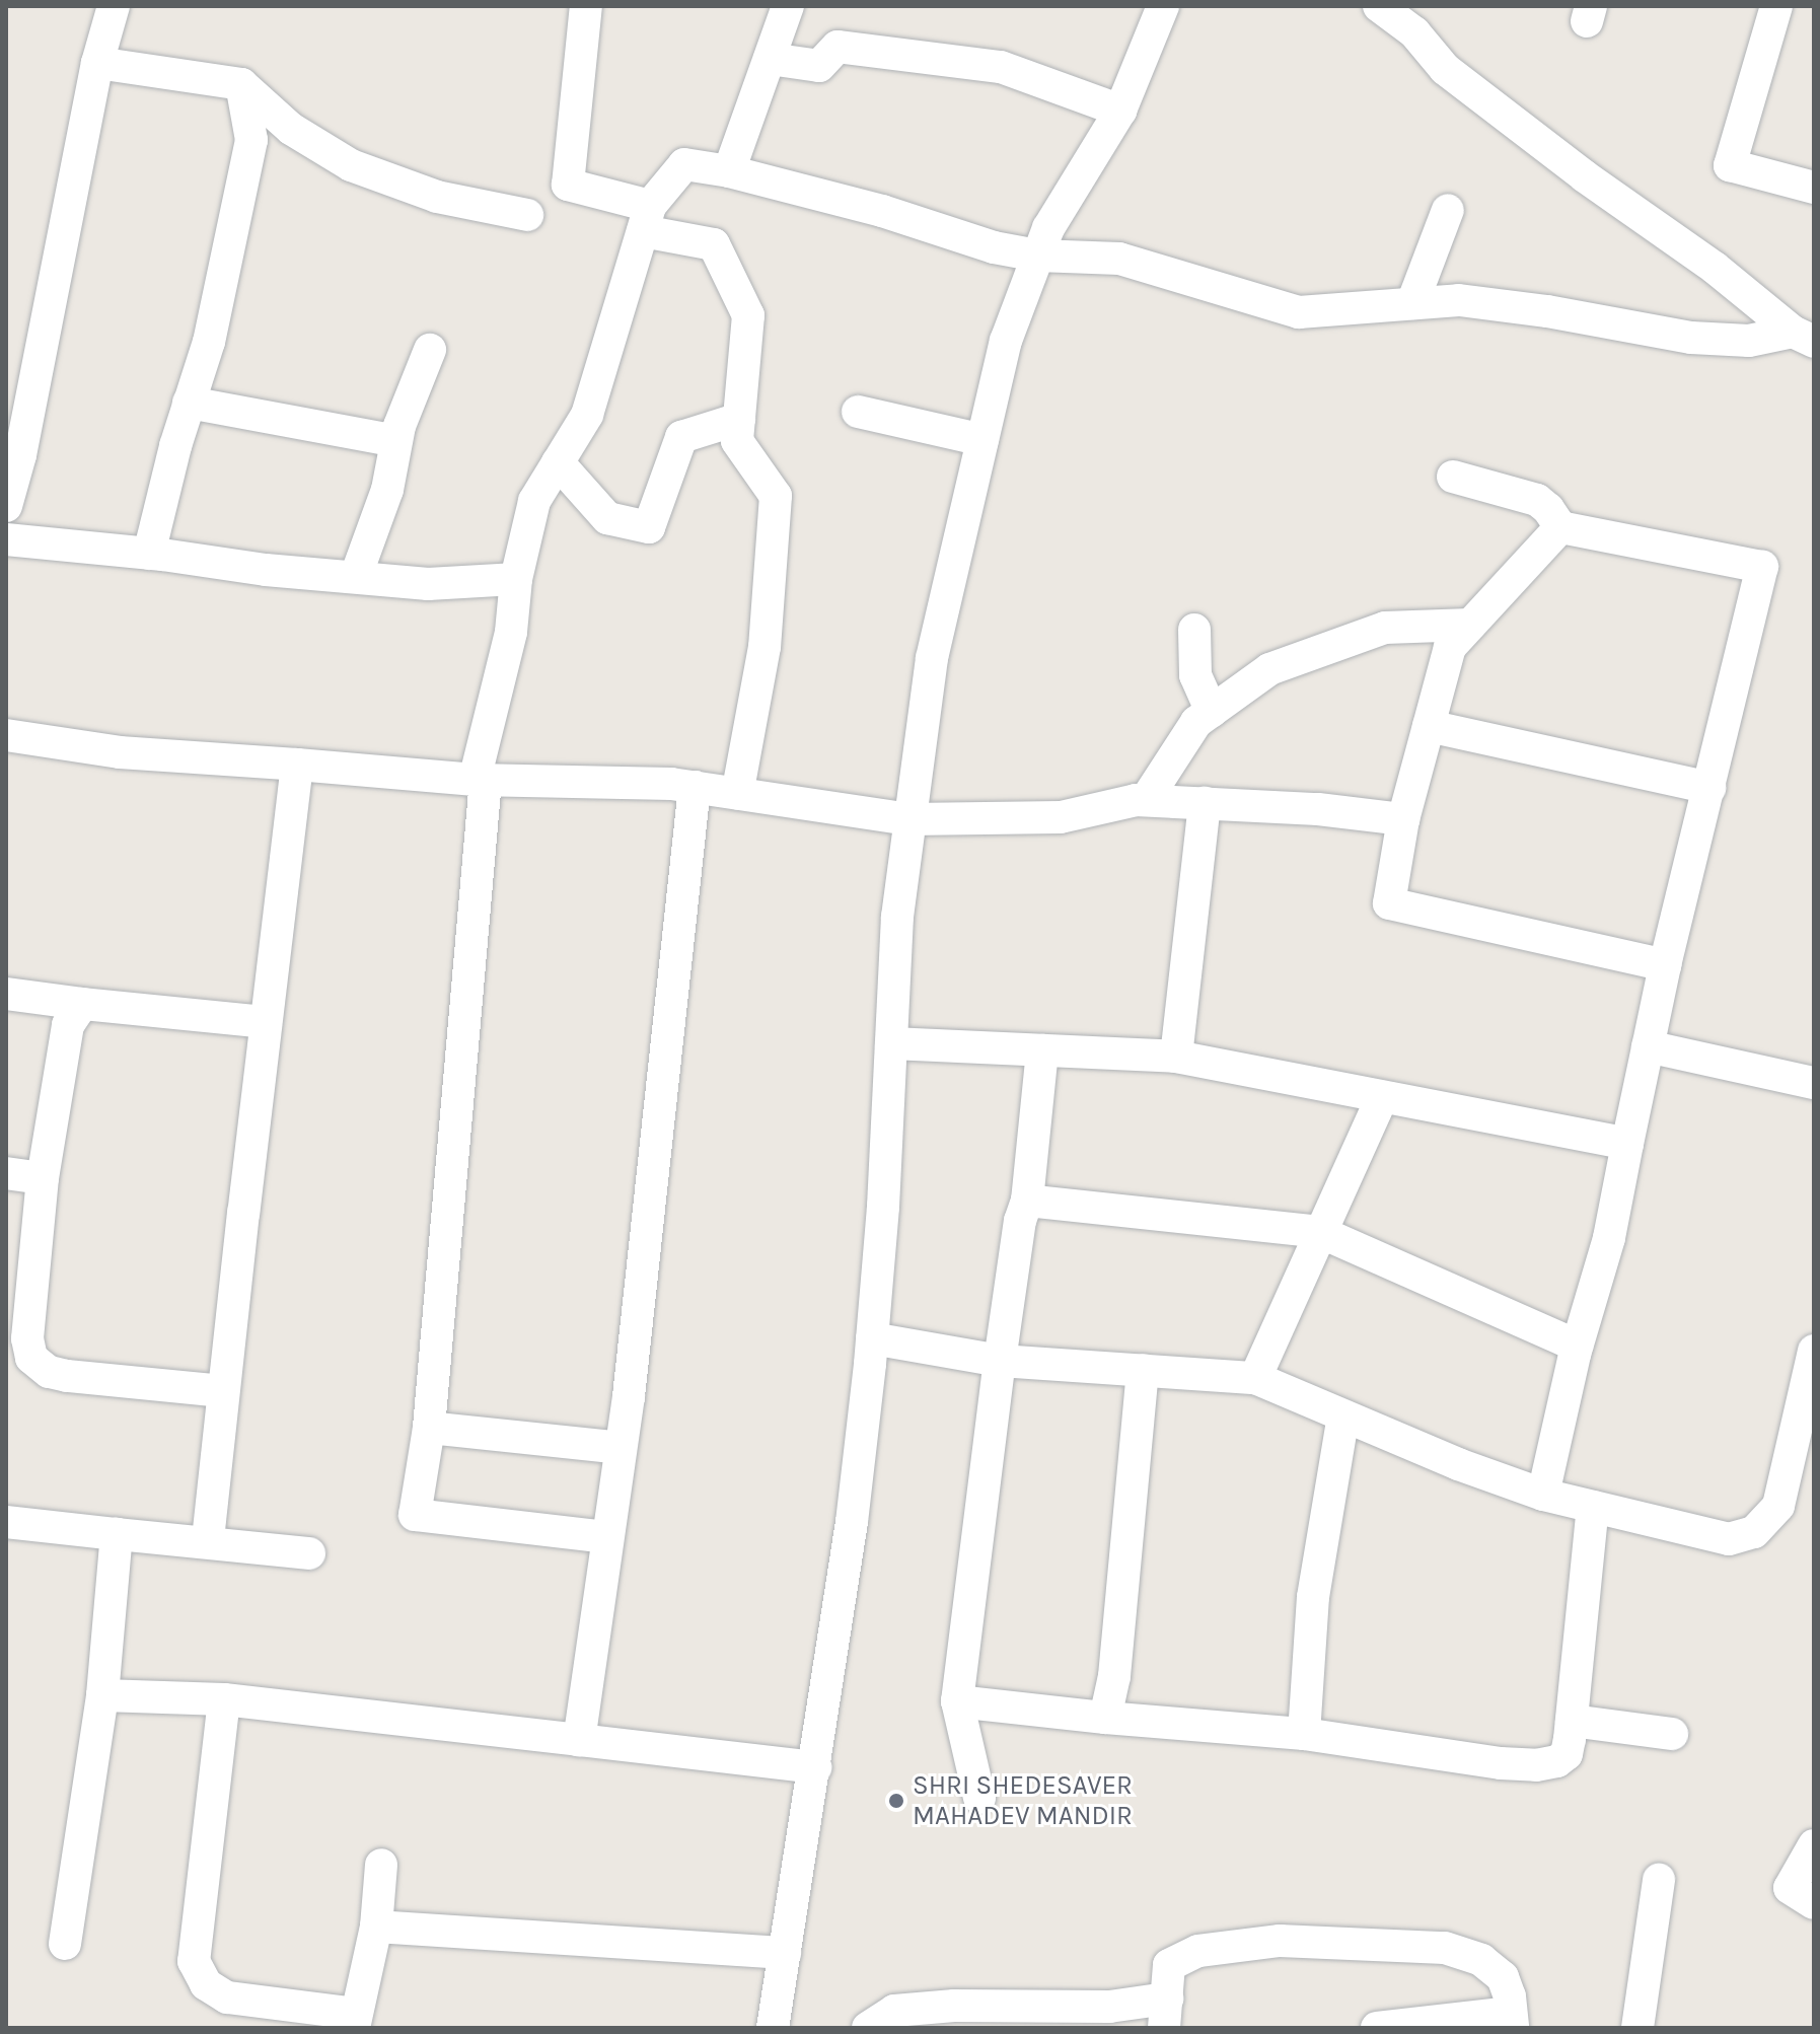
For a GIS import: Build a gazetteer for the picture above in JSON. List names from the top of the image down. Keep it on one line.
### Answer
{"places":["SHRI SHEDESAVER MAHADEV MANDIR"]}
